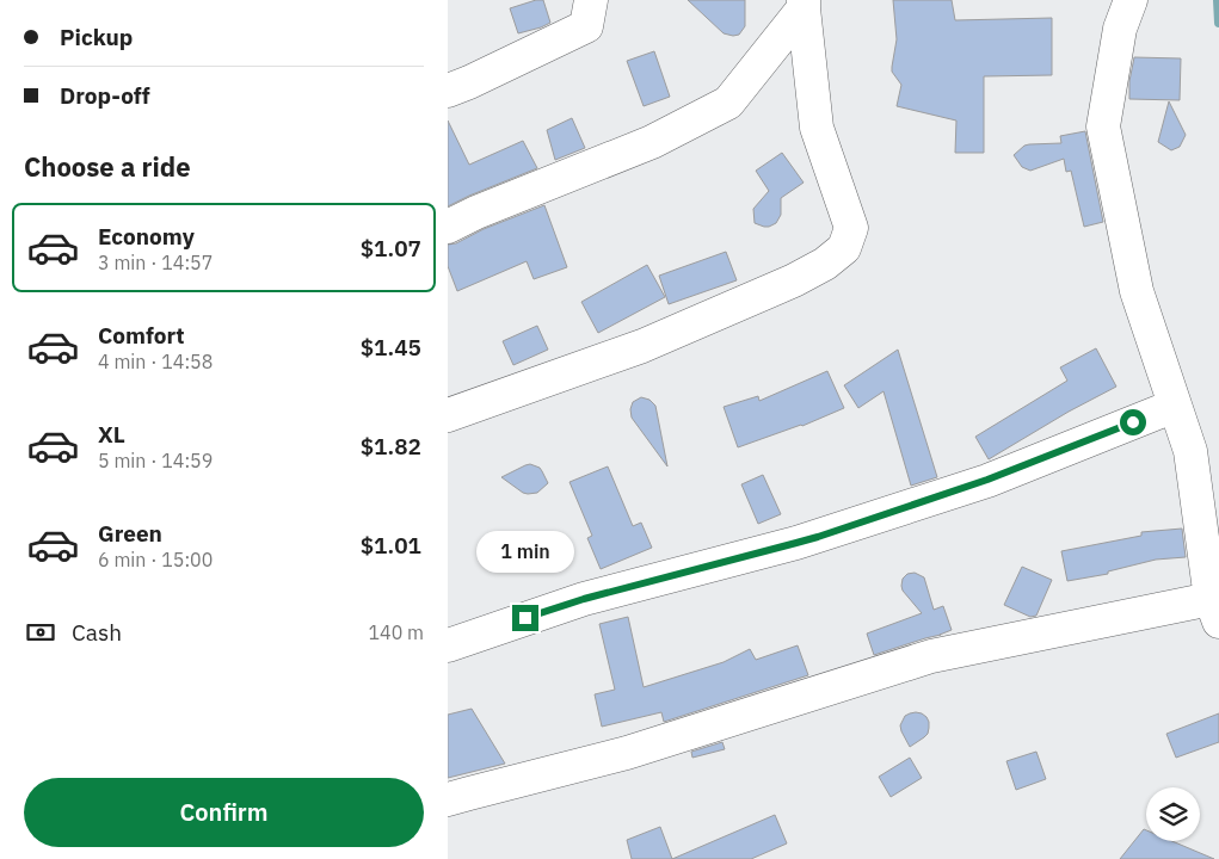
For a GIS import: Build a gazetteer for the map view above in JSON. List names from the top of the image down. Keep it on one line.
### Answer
{"page":{"banner":["Pickup","Drop-off"],"heading":"Choose a ride","list":[{"name":"Economy","note":"3 min · 14:57","value":"$1.07"},{"name":"Comfort","note":"4 min · 14:58","value":"$1.45"},{"name":"XL","note":"5 min · 14:59","value":"$1.82"},{"name":"Green","note":"6 min · 15:00","value":"$1.01"}],"bubble":"1 min","pay":["Cash","140 m"],"buttons":"Confirm"}}
